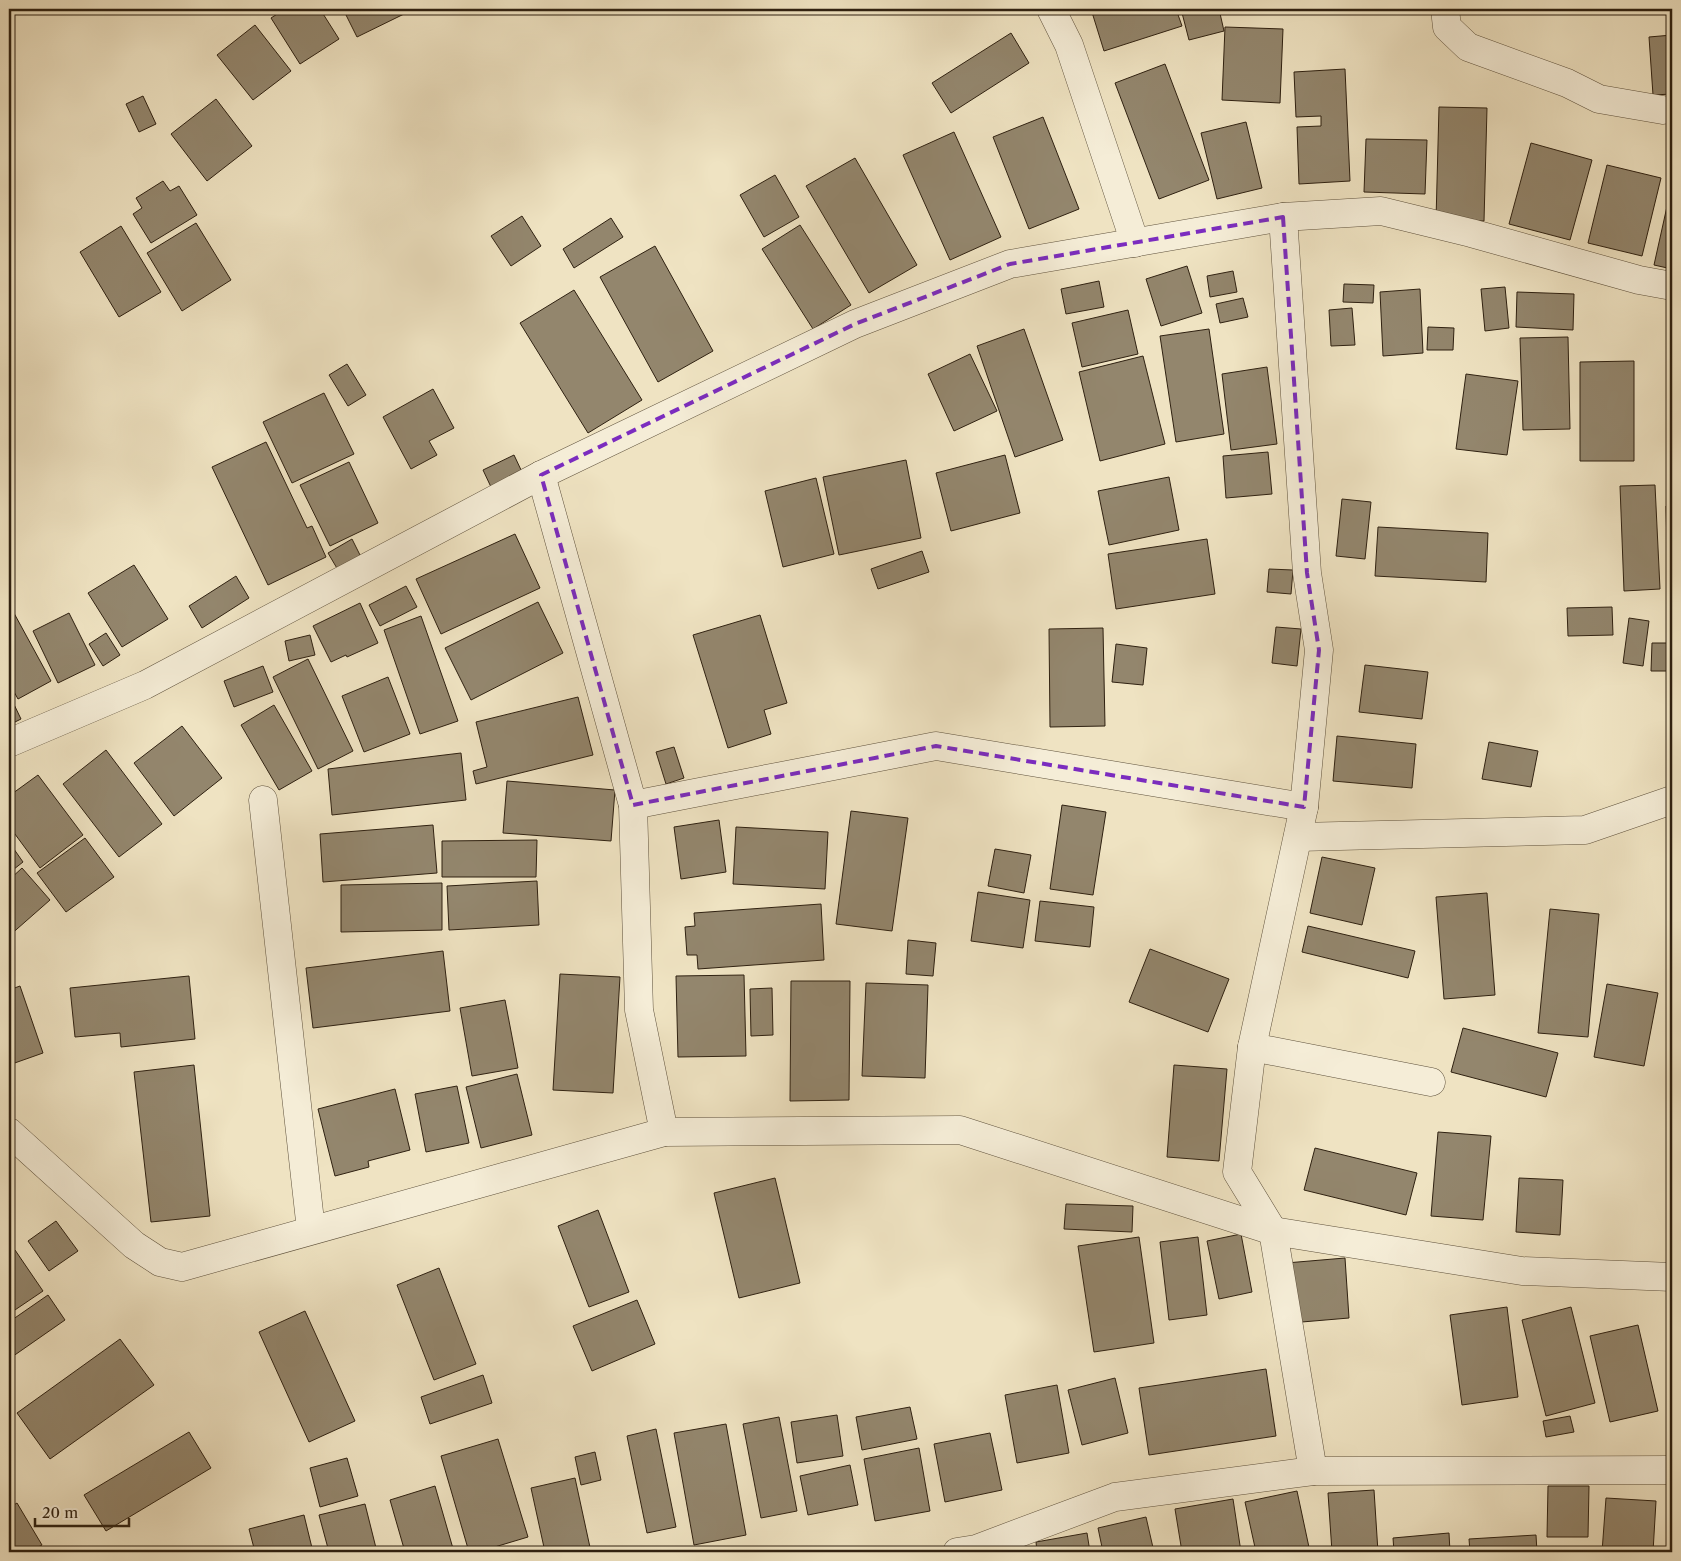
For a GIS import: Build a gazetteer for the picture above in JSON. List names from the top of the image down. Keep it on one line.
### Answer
{"scale_bar":"20 m"}
